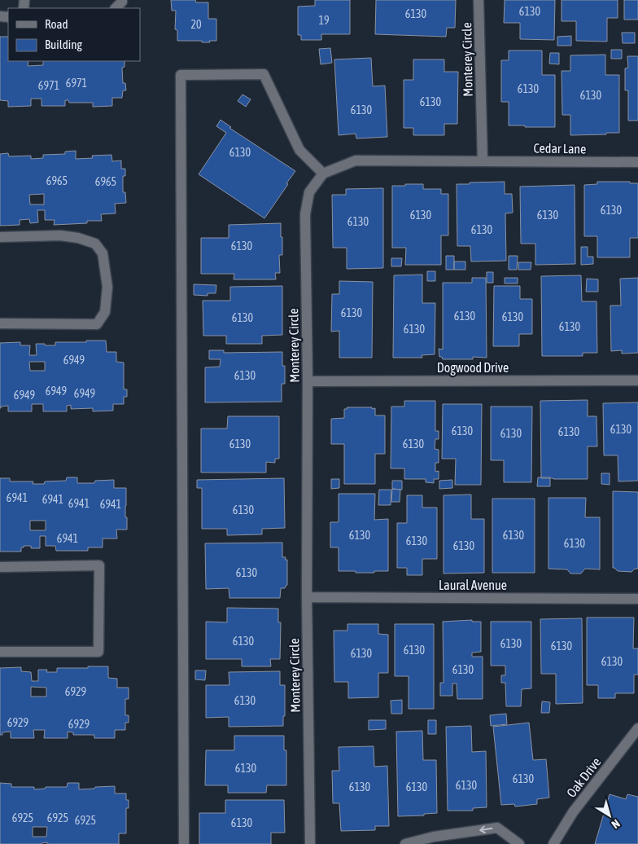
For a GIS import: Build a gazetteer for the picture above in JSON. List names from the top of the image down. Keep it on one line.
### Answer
{"streets":{"street":["Monterey Circle","Cedar Lane","Dogwood Drive","Laural Avenue","Oak Drive"]},"crossings":[["Monterey Circle","Cedar Lane"],["Monterey Circle","Dogwood Drive"],["Monterey Circle","Laural Avenue"]],"house_numbers":["6130","6130","19","20","6971","6971","6130","6130","6130","6130","6130","6965","6965","6130","6130","6130","6130","6130","6130","6130","6130","6130","6130","6130","6130","6949","6130","6949","6949","6949","6130","6130","6130","6130","6130","6130","6941","6941","6941","6941","6130","6130","6130","6941","6130","6130","6130","6130","6130","6130","6130","6130","6130","6130","6130","6929","6130","6929","6929","6130","6130","6130","6130","6130","6925","6925","6925","6130"],"legend":["Road","Building"],"north":"bottom right"}
